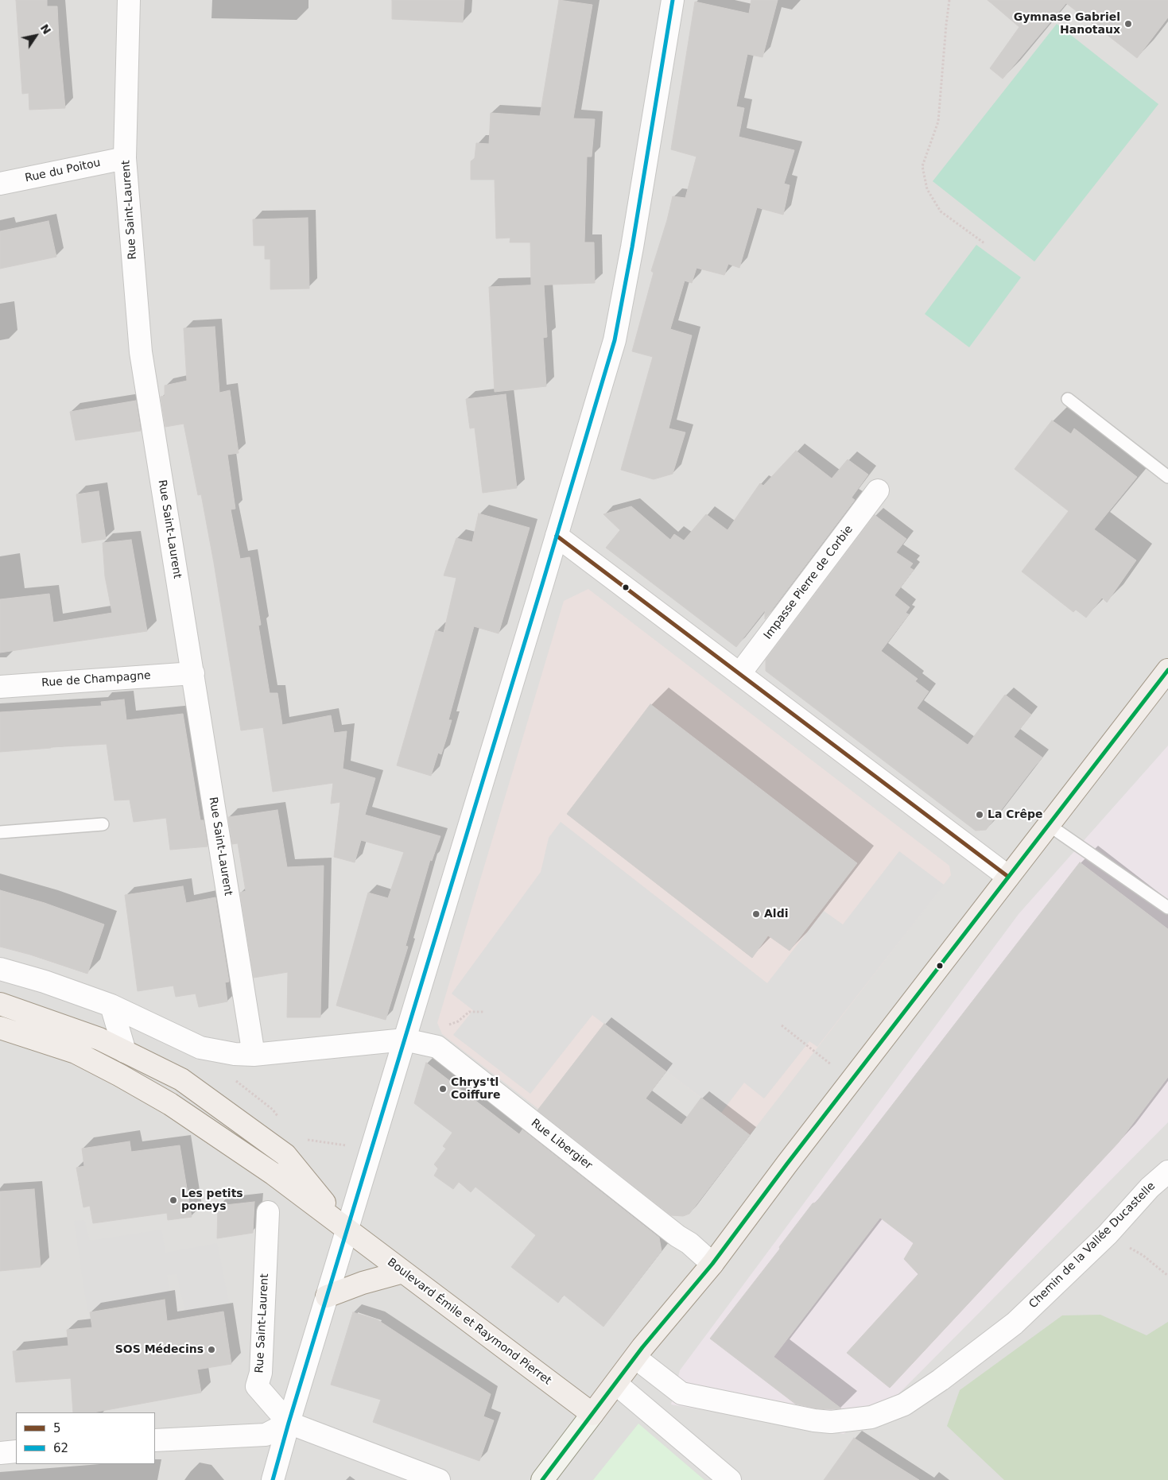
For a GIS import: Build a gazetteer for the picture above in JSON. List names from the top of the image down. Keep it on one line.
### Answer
{"streets":{"main road":["Boulevard Émile et Raymond Pierret"],"street":["Rue du Poitou","Rue Saint-Laurent","Impasse Pierre de Corbie","Rue de Champagne","Rue Libergier","Chemin de la Vallée Ducastelle"]},"crossings":[["Rue du Poitou","Rue Saint-Laurent"],["Rue Saint-Laurent","Rue de Champagne"],["Rue Saint-Laurent","Rue Libergier"]],"places":["Gymnase Gabriel Hanotaux","La Crêpe","Aldi","Chrys'tl Coiffure","Les petits poneys","SOS Médecins"],"lines":["transit line 62","transit line 5"],"legend":["5","62"],"north":"top right"}
